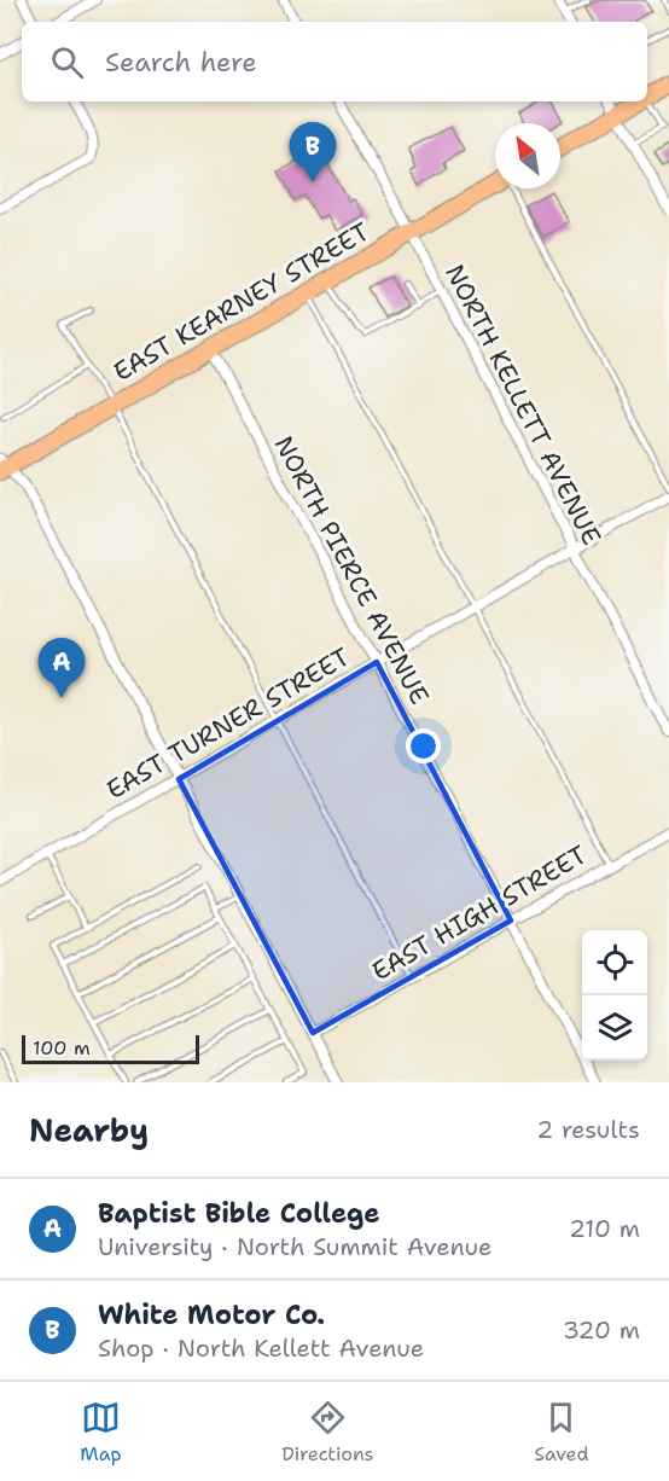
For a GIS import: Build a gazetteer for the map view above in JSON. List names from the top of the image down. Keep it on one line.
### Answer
{"streets":{"main road":["EAST KEARNEY STREET"],"street":["NORTH KELLETT AVENUE","NORTH PIERCE AVENUE","EAST TURNER STREET","EAST HIGH STREET"]},"crossings":[["EAST KEARNEY STREET","NORTH KELLETT AVENUE"],["EAST KEARNEY STREET","NORTH PIERCE AVENUE"],["NORTH KELLETT AVENUE","EAST TURNER STREET"],["NORTH PIERCE AVENUE","EAST TURNER STREET"],["NORTH PIERCE AVENUE","EAST HIGH STREET"]],"scale_bar":"100 m","north":"top left","page":{"search":"Search here","pins":["B","A"],"scale":"100 m","heading":["Nearby","2 results"],"list":[{"mark":"A","name":"Baptist Bible College","note":"University · North Summit Avenue","value":"210 m"},{"mark":"B","name":"White Motor Co.","note":"Shop · North Kellett Avenue","value":"320 m"}],"nav":["Map","Directions","Saved"]}}
